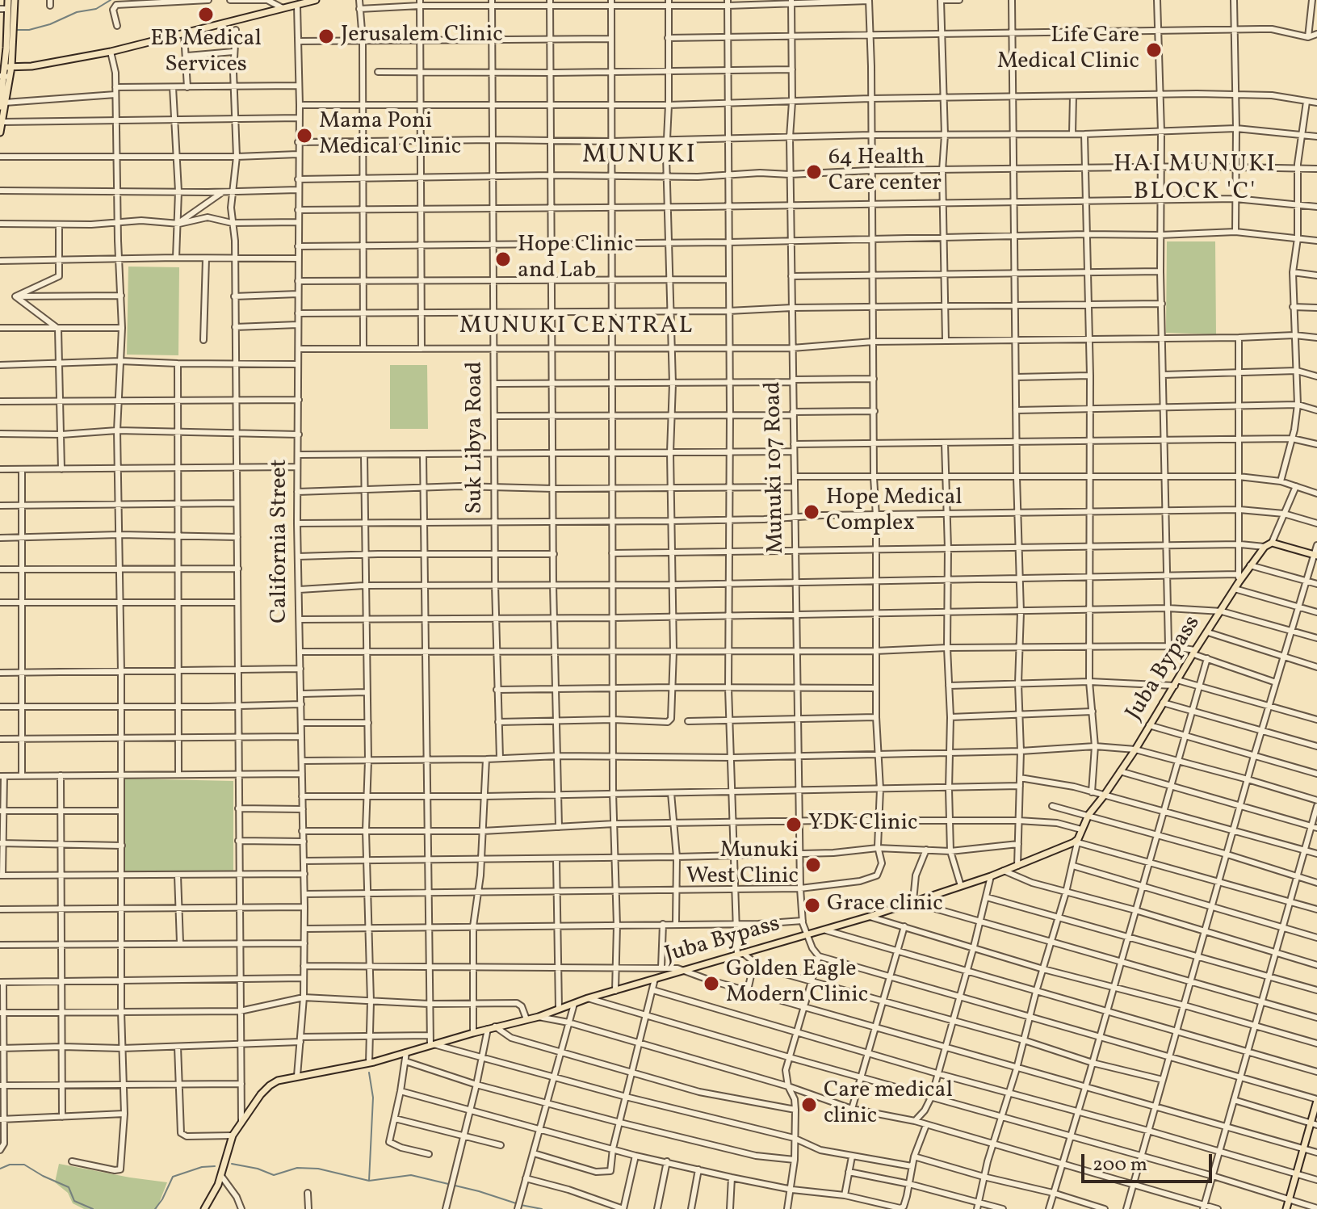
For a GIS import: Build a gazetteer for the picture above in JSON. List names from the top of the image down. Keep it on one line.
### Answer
{"streets":{"main road":["Juba Bypass"],"street":["Suk Libya Road","Munuki 107 Road","California Street"]},"crossings":[["Munuki 107 Road","Juba Bypass"],["California Street","Juba Bypass"]],"districts":["MUNUKI","HAI MUNUKI BLOCK 'C'","MUNUKI CENTRAL"],"places":["EB Medical Services","Jerusalem Clinic","Life Care Medical Clinic","Mama Poni Medical Clinic","64 Health Care center","Hope Clinic and Lab","Hope Medical Complex","YDK Clinic","Munuki West Clinic","Grace clinic","Golden Eagle Modern Clinic","Care medical clinic"],"scale_bar":"200 m"}
